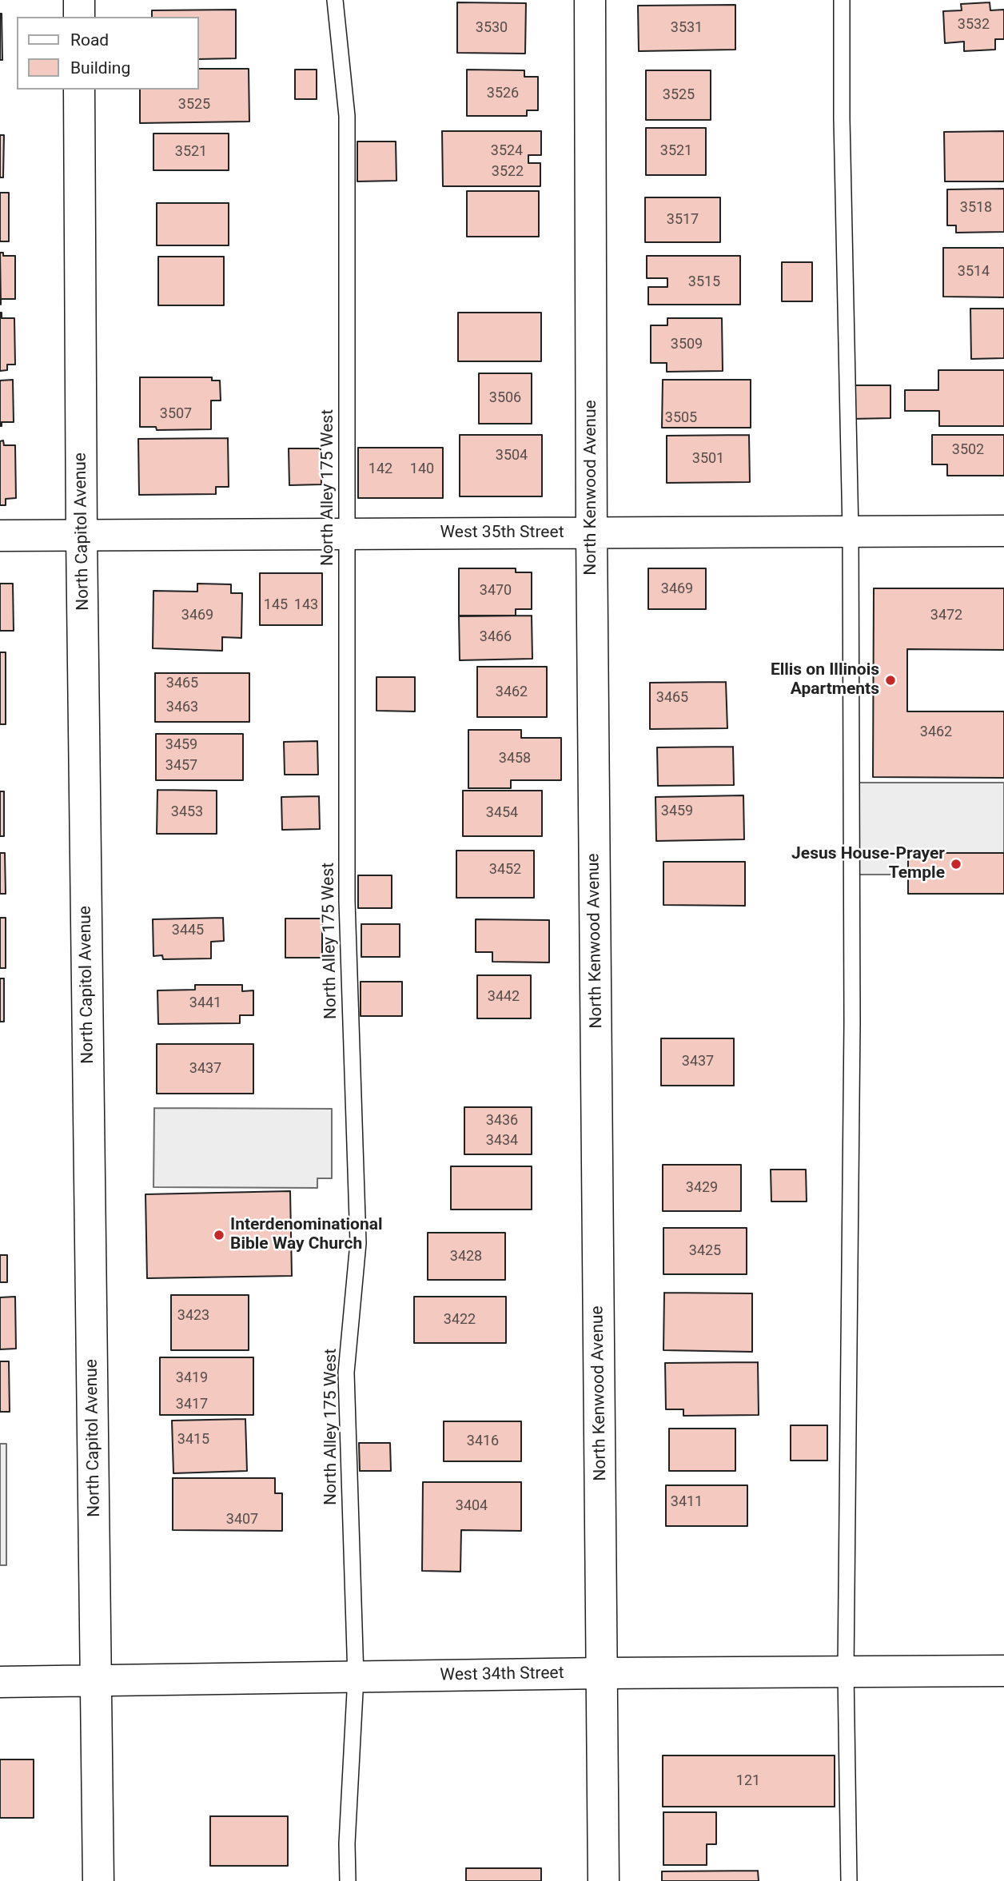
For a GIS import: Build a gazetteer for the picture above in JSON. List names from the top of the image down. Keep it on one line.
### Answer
{"streets":{"street":["North Kenwood Avenue","North Capitol Avenue","West 35th Street","West 34th Street"],"lane":["North Alley 175 West"]},"crossings":[["North Alley 175 West","West 35th Street"],["North Alley 175 West","West 34th Street"],["North Kenwood Avenue","West 35th Street"],["North Kenwood Avenue","West 34th Street"],["North Capitol Avenue","West 35th Street"],["North Capitol Avenue","West 34th Street"]],"places":["Ellis on Illinois Apartments","Jesus House-Prayer Temple","Interdenominational Bible Way Church"],"house_numbers":["3532","3530","3531","3526","3525","3525","3524","3521","3521","3522","3518","3517","3514","3515","3509","3506","3507","3505","3502","3504","3501","142","140","3469","3470","145","143","3469","3472","3466","3465","3462","3465","3463","3462","3459","3458","3457","3459","3453","3454","3452","3445","3442","3441","3437","3437","3436","3434","3429","3425","3428","3423","3422","3419","3417","3415","3416","3411","3404","3407","121"],"legend":["Road","Building"]}
